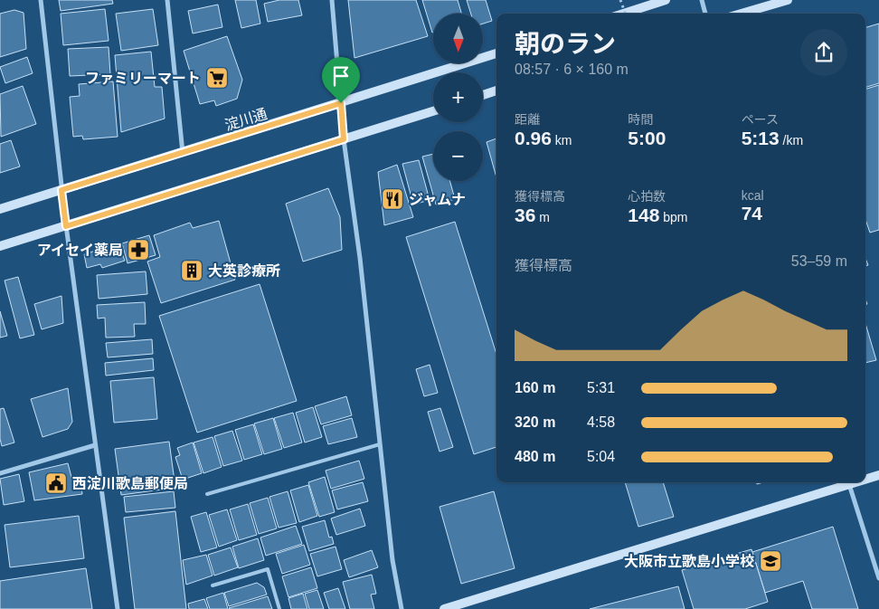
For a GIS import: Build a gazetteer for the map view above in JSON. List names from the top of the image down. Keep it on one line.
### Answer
{"streets":{"street":["淀川通"]},"places":{"supermarket":["ファミリーマート"],"restaurant":["ジャムナ"],"pharmacy":["アイセイ薬局"],"building":["大英診療所"],"public building":["西淀川歌島郵便局"],"school or university":["大阪市立歌島小学校"]},"north":"bottom","page":{"map_buttons":["+","−"],"heading":["朝のラン","08:57 · 6 × 160 m"],"stats":[["距離","0.96 km"],["時間","5:00"],["ペース","5:13 /km"],["獲得標高","36 m"],["心拍数","148 bpm"],["kcal","74"]],"chart":["獲得標高","53–59 m"],"list":[{"name":"160 m","note":"5:31"},{"name":"320 m","note":"4:58"},{"name":"480 m","note":"5:04"}]}}
